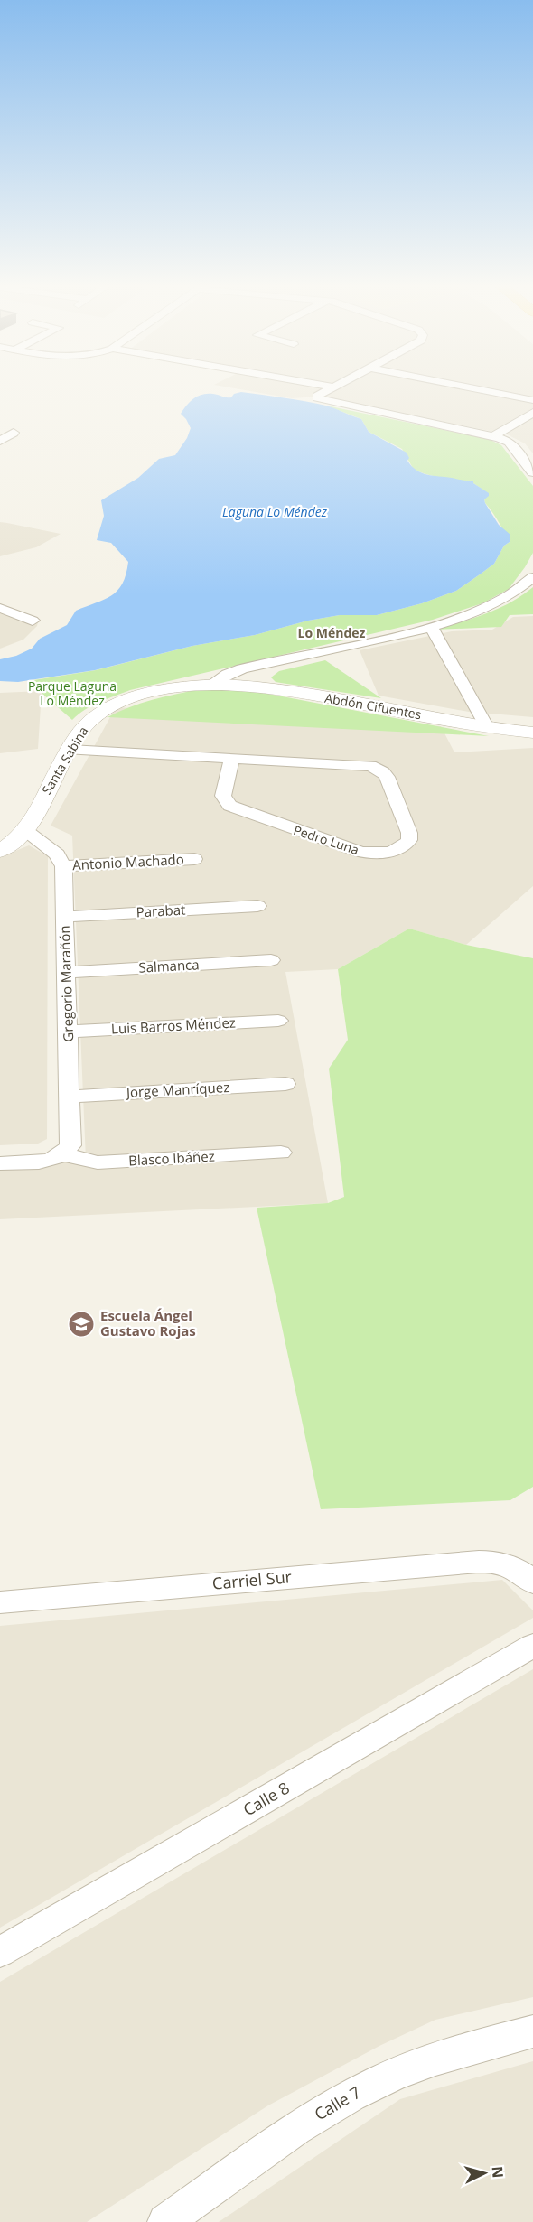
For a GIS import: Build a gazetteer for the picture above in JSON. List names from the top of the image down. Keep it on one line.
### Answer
{"streets":{"street":["Abdón Cifuentes","Santa Sabina","Pedro Luna","Antonio Machado","Parabat","Salmanca","Gregorio Marañón","Luis Barros Méndez","Jorge Manríquez","Blasco Ibáñez","Carriel Sur","Calle 8","Calle 7"]},"crossings":[["Abdón Cifuentes","Santa Sabina"],["Santa Sabina","Pedro Luna"],["Antonio Machado","Gregorio Marañón"],["Parabat","Gregorio Marañón"],["Salmanca","Gregorio Marañón"],["Gregorio Marañón","Luis Barros Méndez"],["Gregorio Marañón","Jorge Manríquez"],["Gregorio Marañón","Blasco Ibáñez"]],"districts":["Lo Méndez"],"water":["Laguna Lo Méndez"],"parks":["Parque Laguna Lo Méndez"],"places":{"school or university":["Escuela Ángel Gustavo Rojas"]},"north":"right"}
